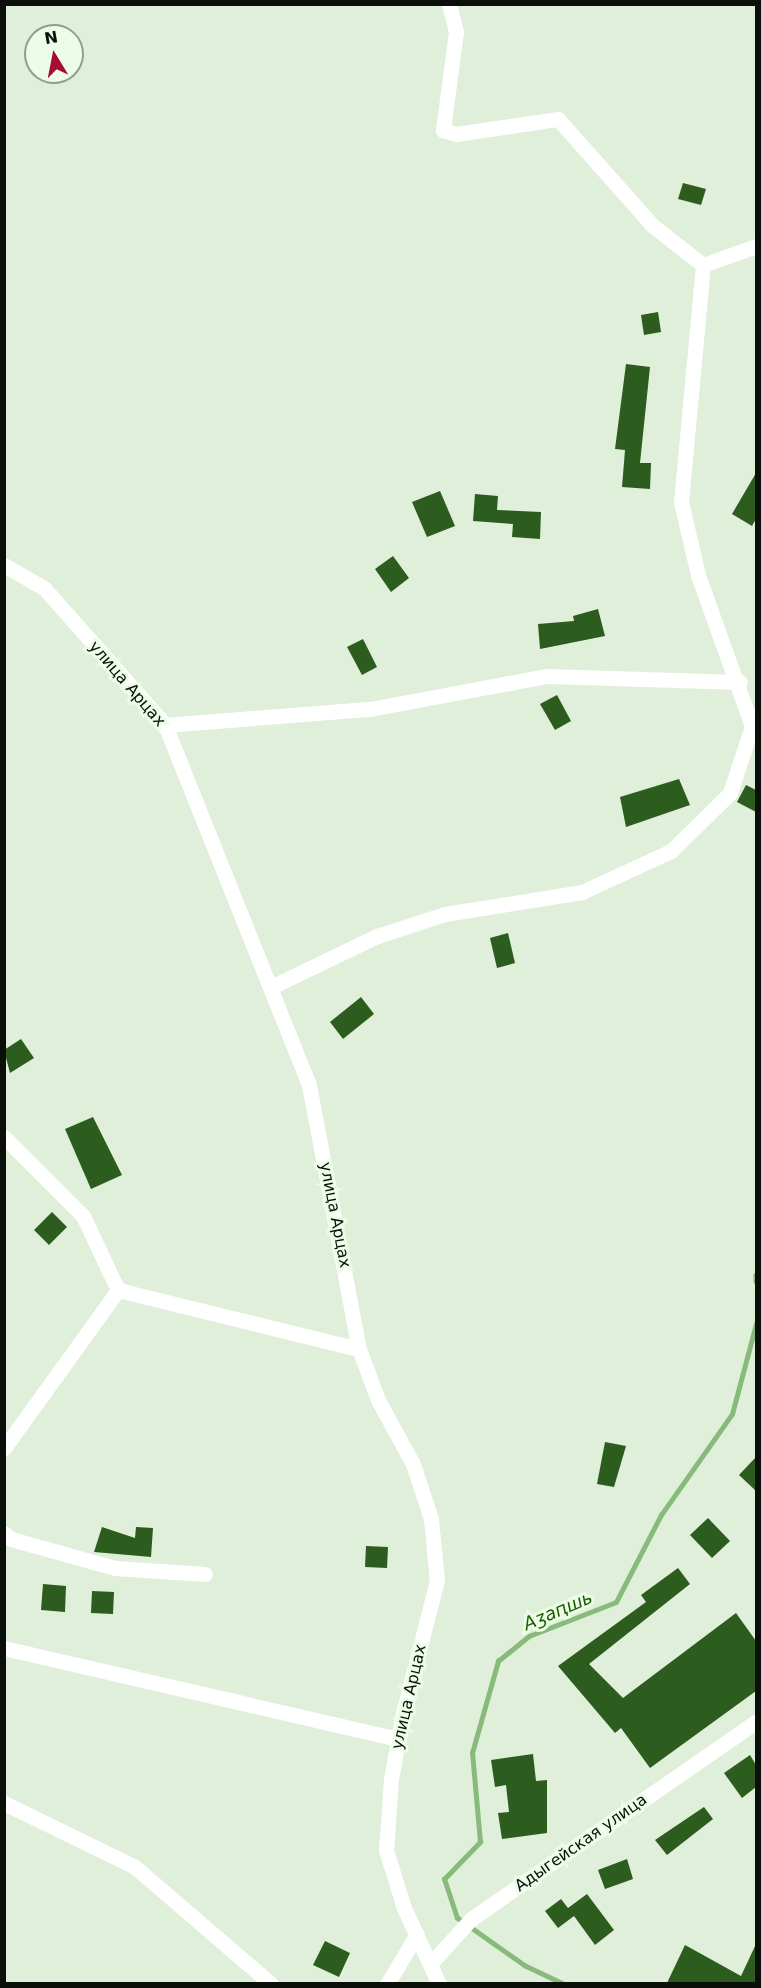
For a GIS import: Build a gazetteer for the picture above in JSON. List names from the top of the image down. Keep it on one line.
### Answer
{"streets":{"street":["улица Арцах","Адыгейская улица"]},"crossings":[["улица Арцах","Адыгейская улица"]],"water":["Аӡаԥшь"],"north":"top"}
